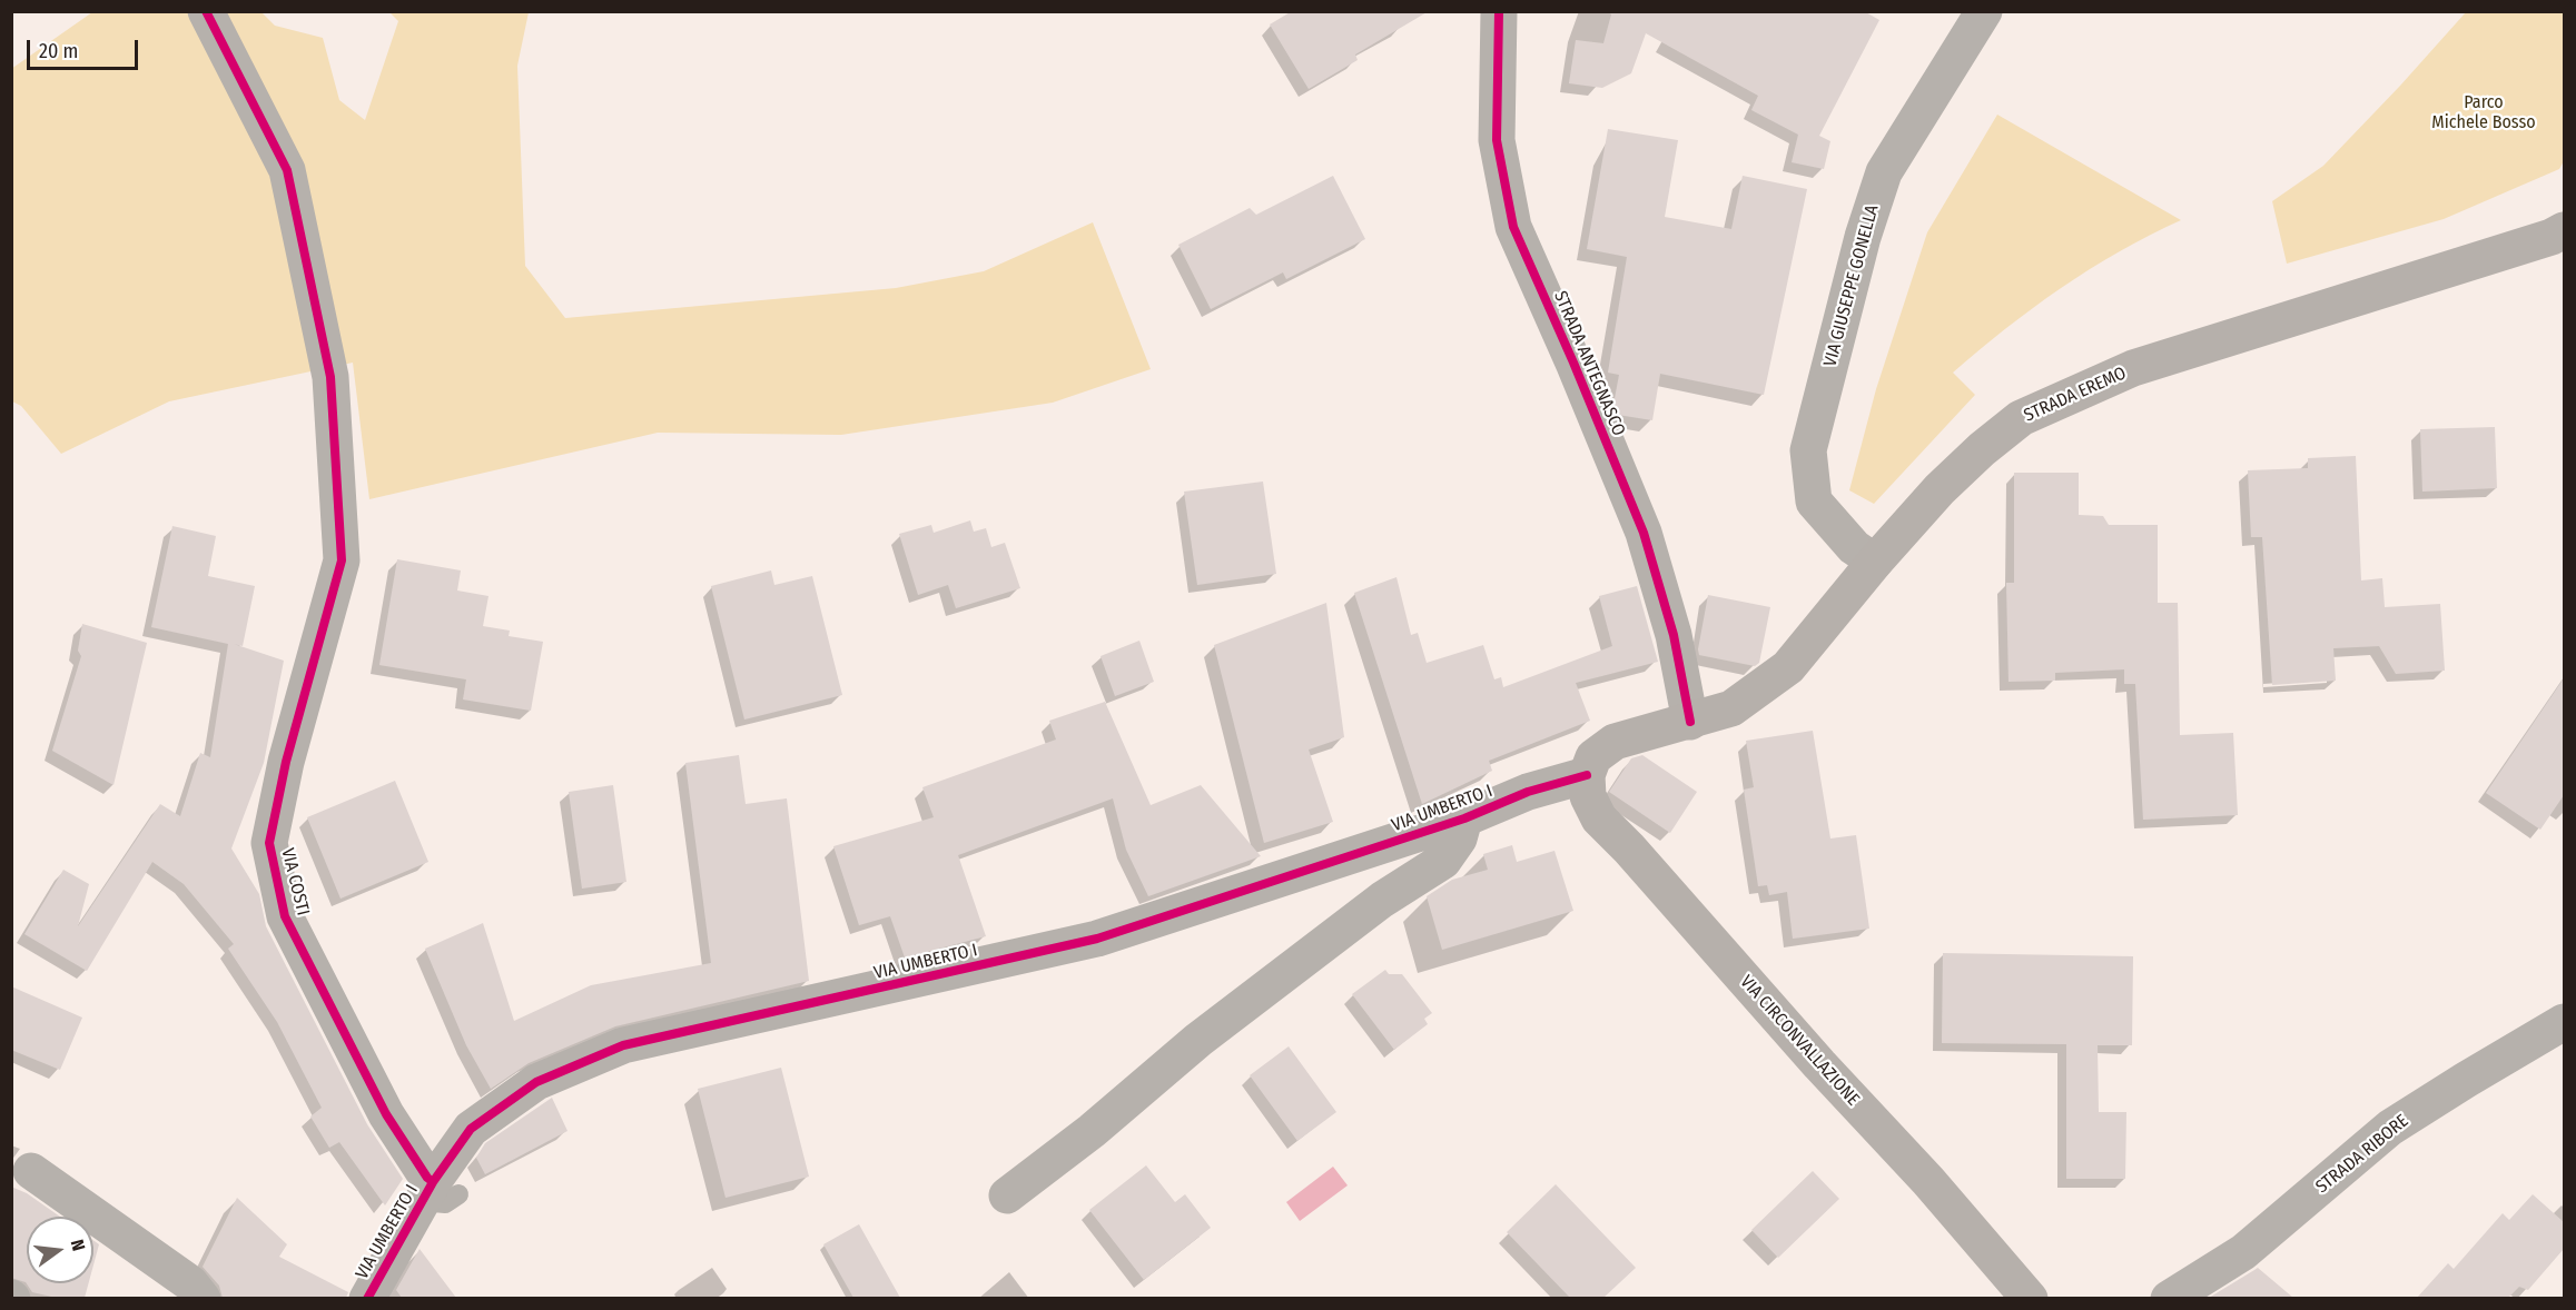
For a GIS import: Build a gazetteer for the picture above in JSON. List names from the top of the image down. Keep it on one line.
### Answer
{"streets":{"main road":["STRADA EREMO","VIA CIRCONVALLAZIONE"],"street":["VIA GIUSEPPE GONELLA","STRADA ANTEGNASCO","VIA UMBERTO I","VIA COSTI","STRADA RIBORE"]},"crossings":[["VIA GIUSEPPE GONELLA","STRADA EREMO"],["STRADA ANTEGNASCO","STRADA EREMO"],["STRADA EREMO","VIA UMBERTO I"],["STRADA EREMO","VIA CIRCONVALLAZIONE"],["VIA UMBERTO I","VIA COSTI"],["VIA UMBERTO I","VIA CIRCONVALLAZIONE"]],"parks":["Parco Michele Bosso"],"scale_bar":"20 m","north":"right"}
